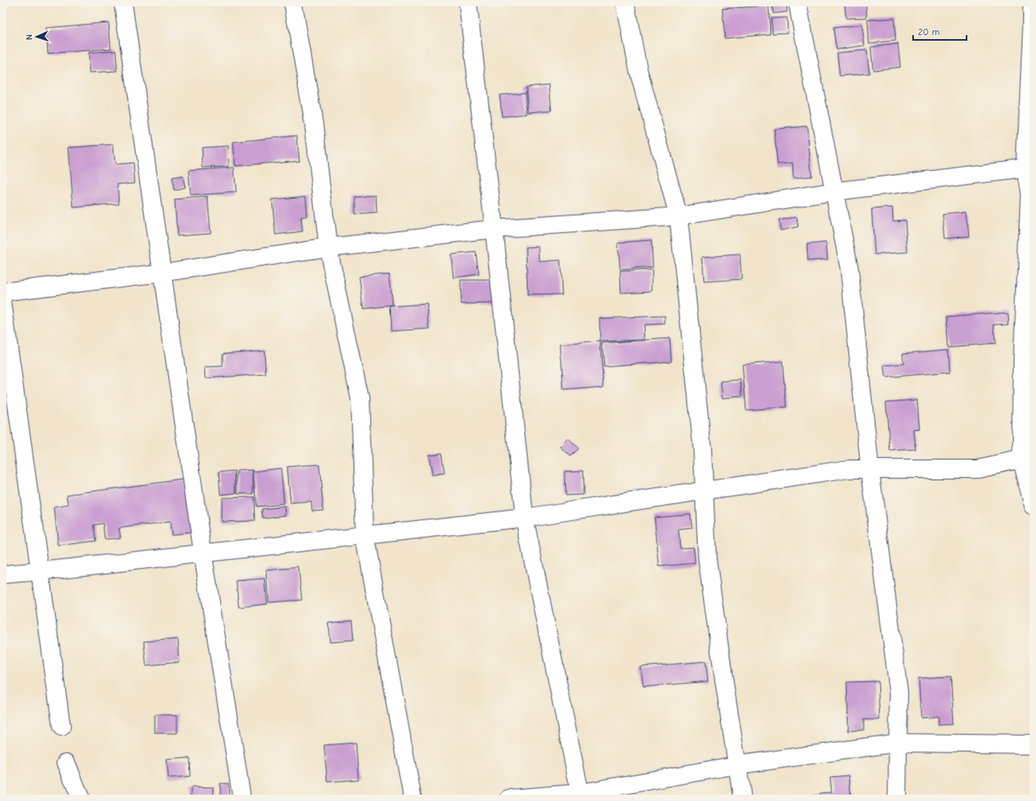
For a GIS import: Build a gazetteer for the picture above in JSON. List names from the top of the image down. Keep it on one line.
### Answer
{"scale_bar":"20 m","north":"left"}
